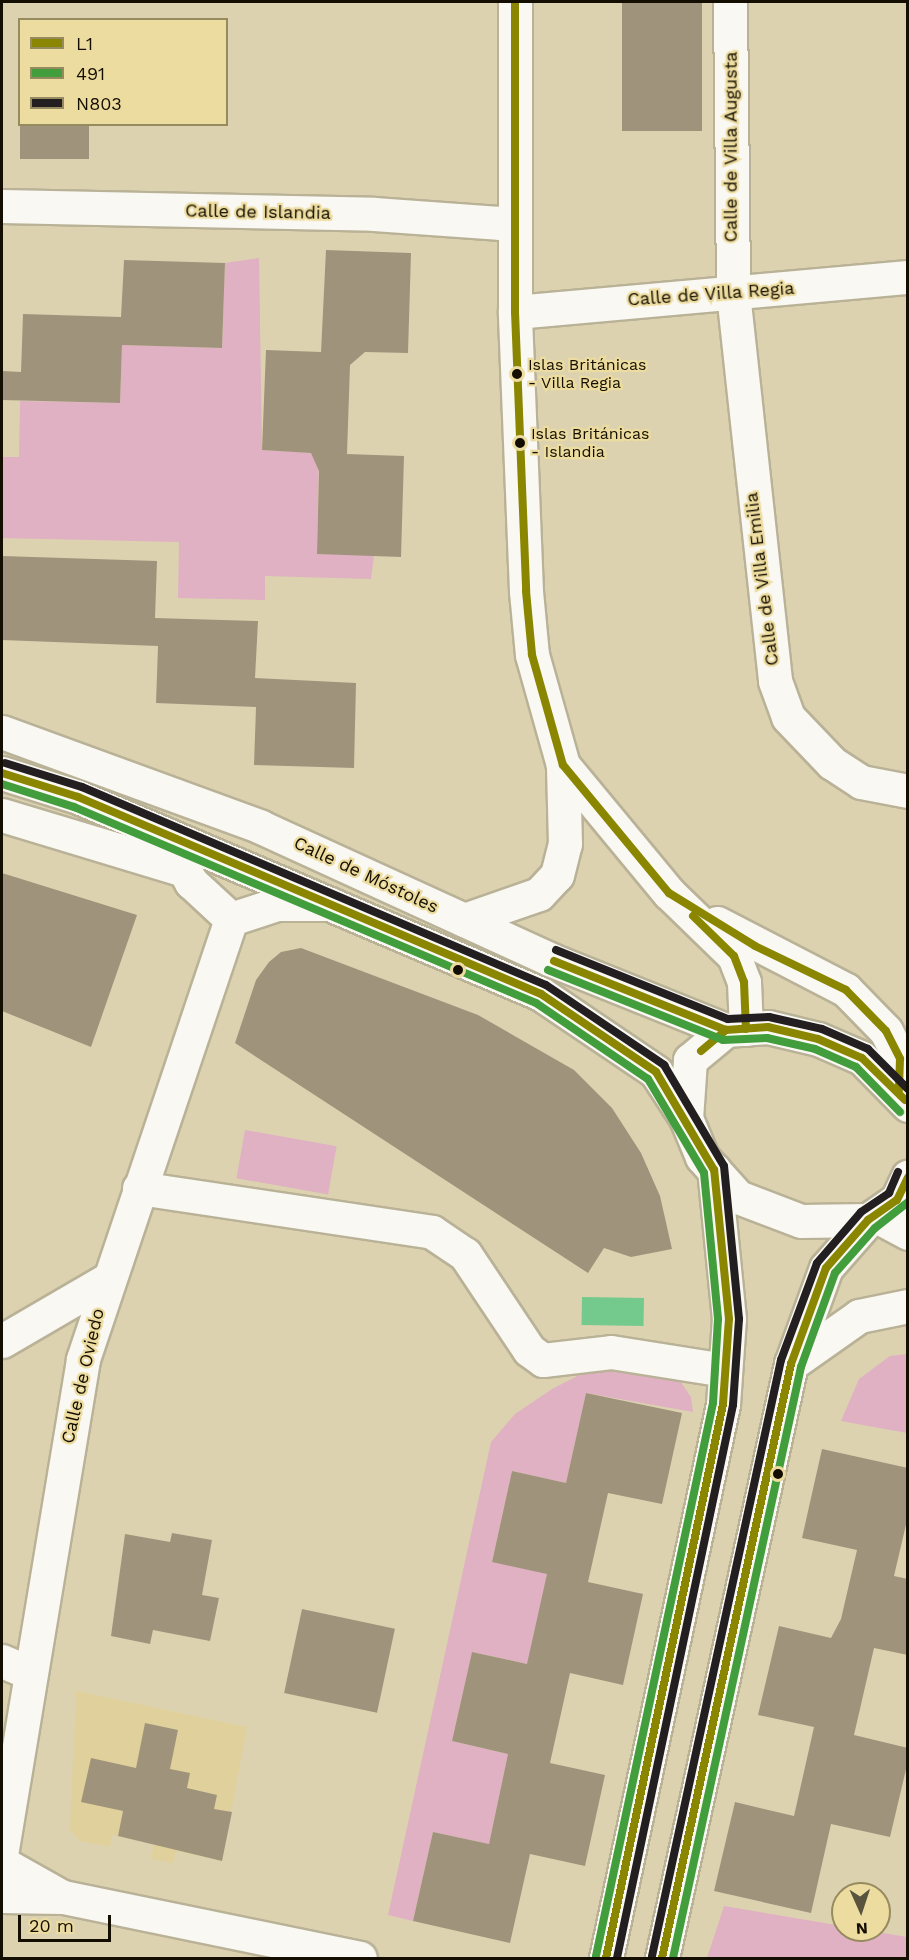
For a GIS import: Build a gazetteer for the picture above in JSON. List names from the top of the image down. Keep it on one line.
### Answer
{"streets":{"street":["Calle de Villa Augusta","Calle de Islandia","Calle de Villa Regia","Calle de Villa Emilia","Calle de Móstoles","Calle de Oviedo"]},"crossings":[["Calle de Villa Augusta","Calle de Villa Regia"],["Calle de Villa Augusta","Calle de Villa Emilia"],["Calle de Villa Regia","Calle de Villa Emilia"]],"places":["Islas Británicas - Villa Regia","Islas Británicas - Islandia"],"lines":["transit line L1","transit line N803","transit line 491"],"legend":["L1","491","N803"],"scale_bar":"20 m","north":"bottom"}
